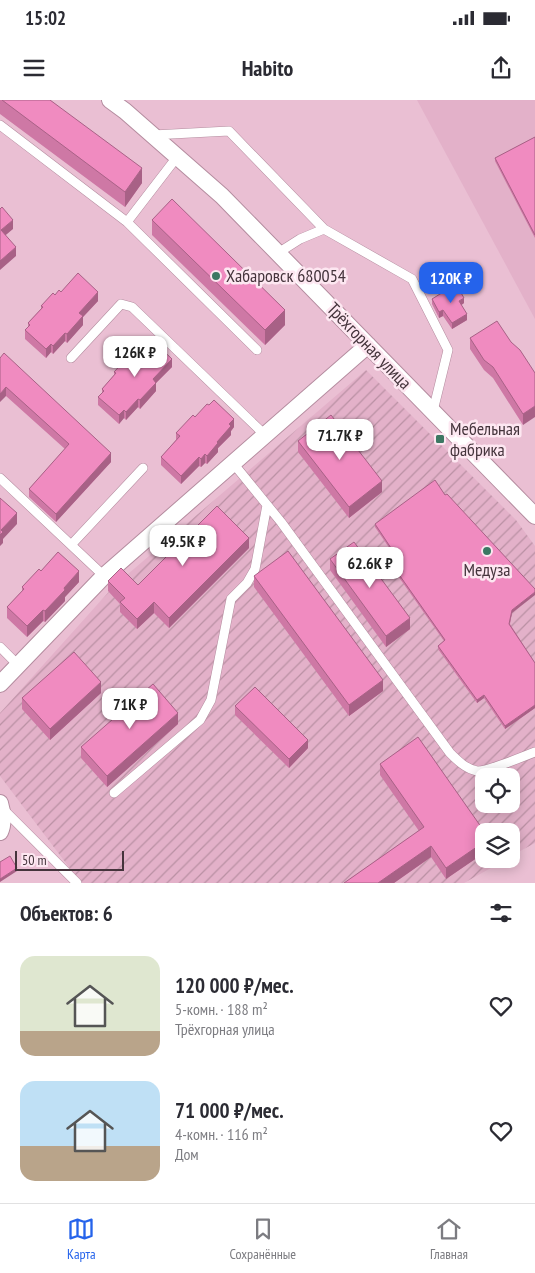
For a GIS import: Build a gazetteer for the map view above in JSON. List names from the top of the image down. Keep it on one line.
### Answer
{"streets":{"street":["Трёхгорная улица"]},"places":{"other":["Хабаровск 680054","Медуза"],"transit":["Мебельная фабрика"]},"scale_bar":"50 m","page":{"status":"15:02","header":"Habito","price":["120K ₽","126K ₽","71.7K ₽","49.5K ₽","62.6K ₽","71K ₽"],"scale":"50 m","heading":"Объектов: 6","list":[{"name":"120 000 ₽/мес.","note":"5-комн. · 188 m² · Трёхгорная улица"},{"name":"71 000 ₽/мес.","note":"4-комн. · 116 m² · Дом"}],"tabs":["Карта","Сохранённые","Главная"]}}
